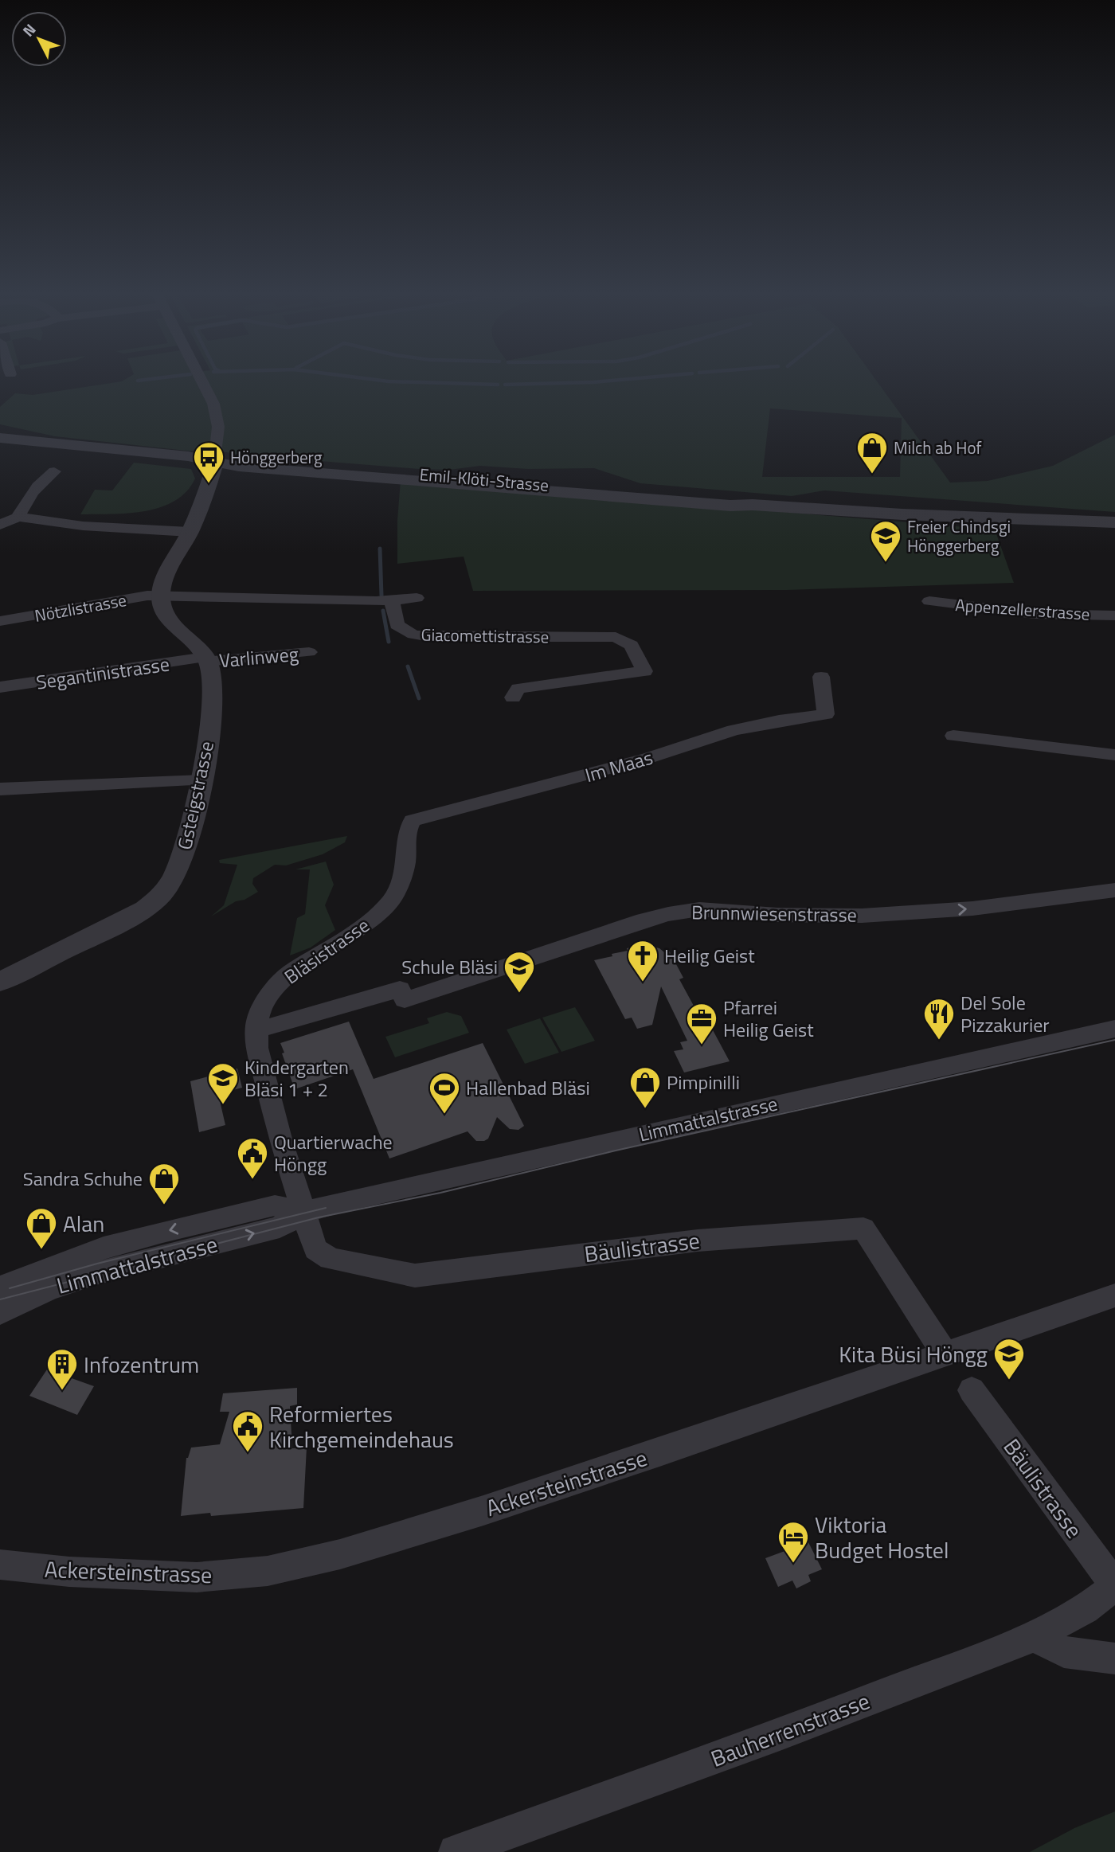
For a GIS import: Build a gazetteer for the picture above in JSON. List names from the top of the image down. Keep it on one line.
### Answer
{"streets":{"street":["Emil-Klöti-Strasse","Nötzlistrasse","Appenzellerstrasse","Giacomettistrasse","Varlinweg","Segantinistrasse","Im Maas","Gsteigstrasse","Brunnwiesenstrasse","Bläsistrasse","Limmattalstrasse","Bäulistrasse","Ackersteinstrasse","Bauherrenstrasse"]},"crossings":[["Varlinweg","Segantinistrasse"],["Varlinweg","Gsteigstrasse"],["Segantinistrasse","Gsteigstrasse"],["Im Maas","Bläsistrasse"],["Brunnwiesenstrasse","Bläsistrasse"],["Bläsistrasse","Limmattalstrasse"],["Bläsistrasse","Bäulistrasse"],["Limmattalstrasse","Bäulistrasse"],["Bäulistrasse","Ackersteinstrasse"],["Bäulistrasse","Bauherrenstrasse"]],"one_way":["Brunnwiesenstrasse"],"places":{"shop":["Milch ab Hof","Pimpinilli","Sandra Schuhe","Alan"],"bus stop":["Hönggerberg"],"school or university":["Freier Chindsgi Hönggerberg","Schule Bläsi","Kindergarten Bläsi 1 + 2","Kita Büsi Höngg"],"church":["Heilig Geist"],"restaurant":["Del Sole Pizzakurier"],"office":["Pfarrei Heilig Geist"],"sports":["Hallenbad Bläsi"],"public building":["Quartierwache Höngg","Reformiertes Kirchgemeindehaus"],"building":["Infozentrum"],"hotel":["Viktoria Budget Hostel"]},"north":"top left"}
